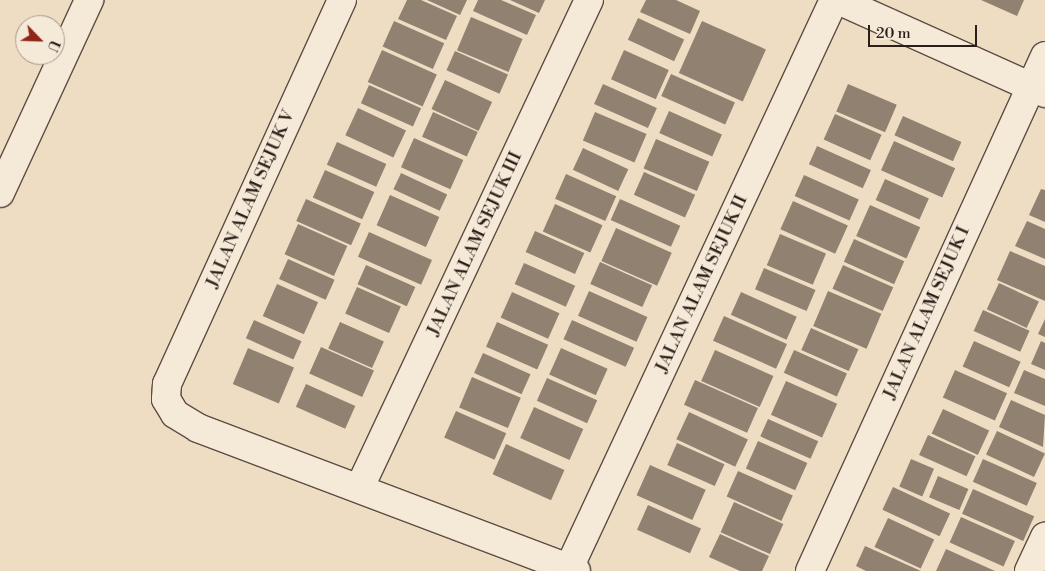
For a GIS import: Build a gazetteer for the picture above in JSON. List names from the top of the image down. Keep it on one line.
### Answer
{"streets":{"street":["JALAN ALAM SEJUK V","JALAN ALAM SEJUK III","JALAN ALAM SEJUK II","JALAN ALAM SEJUK I"]},"crossings":[["JALAN ALAM SEJUK V","JALAN ALAM SEJUK III"]],"scale_bar":"20 m","north":"bottom right"}
